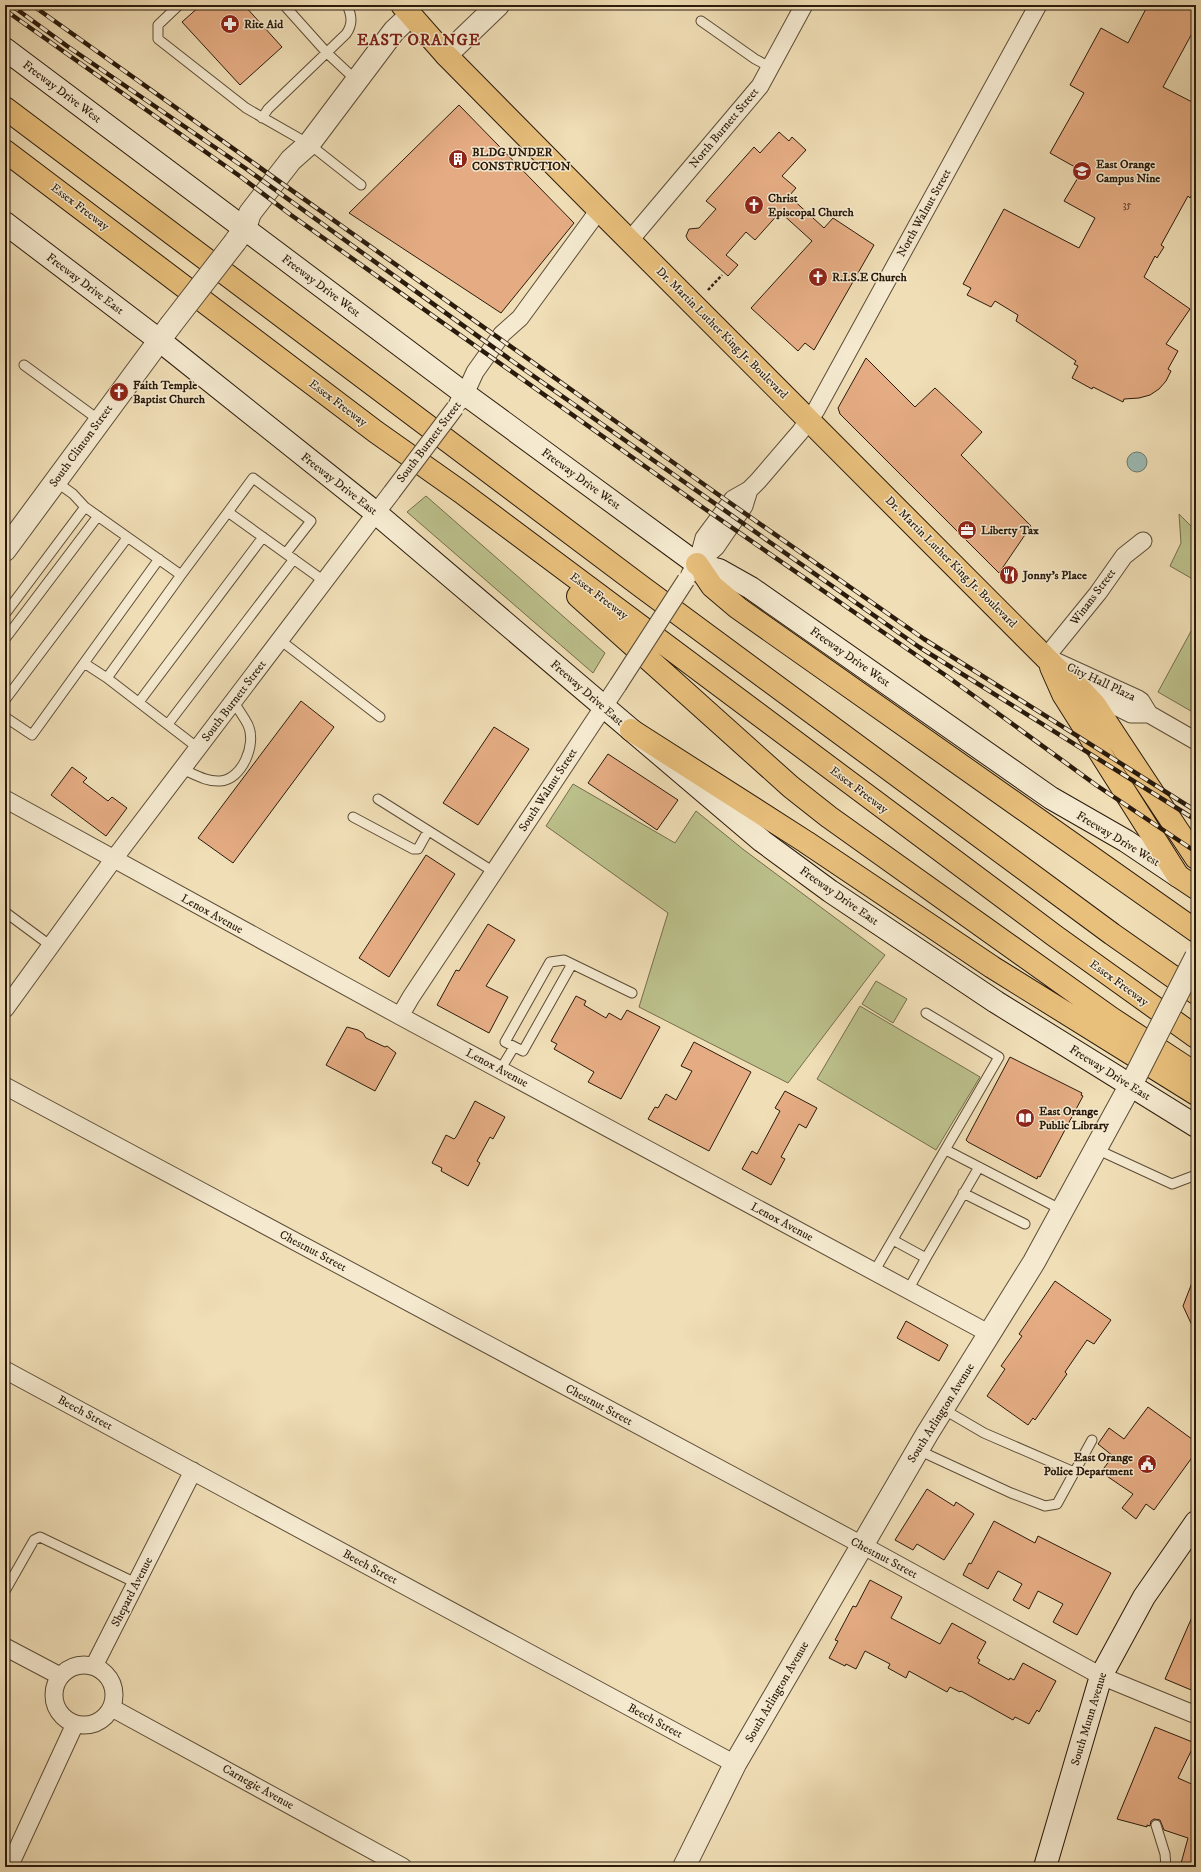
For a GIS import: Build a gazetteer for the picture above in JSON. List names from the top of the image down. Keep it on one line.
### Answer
{"streets":{"main road":["Freeway Drive West","Essex Freeway","Freeway Drive East","Dr. Martin Luther King Jr. Boulevard","South Clinton Street","South Arlington Avenue","South Munn Avenue"],"street":["North Burnett Street","North Walnut Street","South Burnett Street","Winans Street","City Hall Plaza","South Walnut Street","Lenox Avenue","Chestnut Street","Beech Street","Shepard Avenue","Carnegie Avenue"]},"crossings":[["Freeway Drive West","Dr. Martin Luther King Jr. Boulevard"],["Freeway Drive West","South Burnett Street"],["Freeway Drive West","South Clinton Street"],["Freeway Drive West","South Walnut Street"],["North Burnett Street","Dr. Martin Luther King Jr. Boulevard"],["North Walnut Street","Dr. Martin Luther King Jr. Boulevard"],["North Walnut Street","South Walnut Street"],["Freeway Drive East","South Burnett Street"],["Freeway Drive East","South Clinton Street"],["Freeway Drive East","South Walnut Street"],["Freeway Drive East","South Arlington Avenue"],["Dr. Martin Luther King Jr. Boulevard","South Burnett Street"],["Dr. Martin Luther King Jr. Boulevard","South Clinton Street"],["Dr. Martin Luther King Jr. Boulevard","Winans Street"],["Dr. Martin Luther King Jr. Boulevard","City Hall Plaza"],["Dr. Martin Luther King Jr. Boulevard","South Walnut Street"],["South Burnett Street","Lenox Avenue"],["Winans Street","City Hall Plaza"],["South Walnut Street","Lenox Avenue"],["Lenox Avenue","South Arlington Avenue"],["Chestnut Street","South Arlington Avenue"],["Chestnut Street","South Munn Avenue"],["Beech Street","South Arlington Avenue"],["Beech Street","Shepard Avenue"],["Shepard Avenue","Carnegie Avenue"]],"districts":["EAST ORANGE"],"places":{"pharmacy":["Rite Aid"],"building":["BLDG UNDER CONSTRUCTION"],"school or university":["East Orange Campus Nine"],"church":["Christ Episcopal Church","R.I.S.E Church","Faith Temple Baptist Church"],"office":["Liberty Tax"],"restaurant":["Jonny's Place"],"library":["East Orange Public Library"],"public building":["East Orange Police Department"]},"house_numbers":["35"]}
